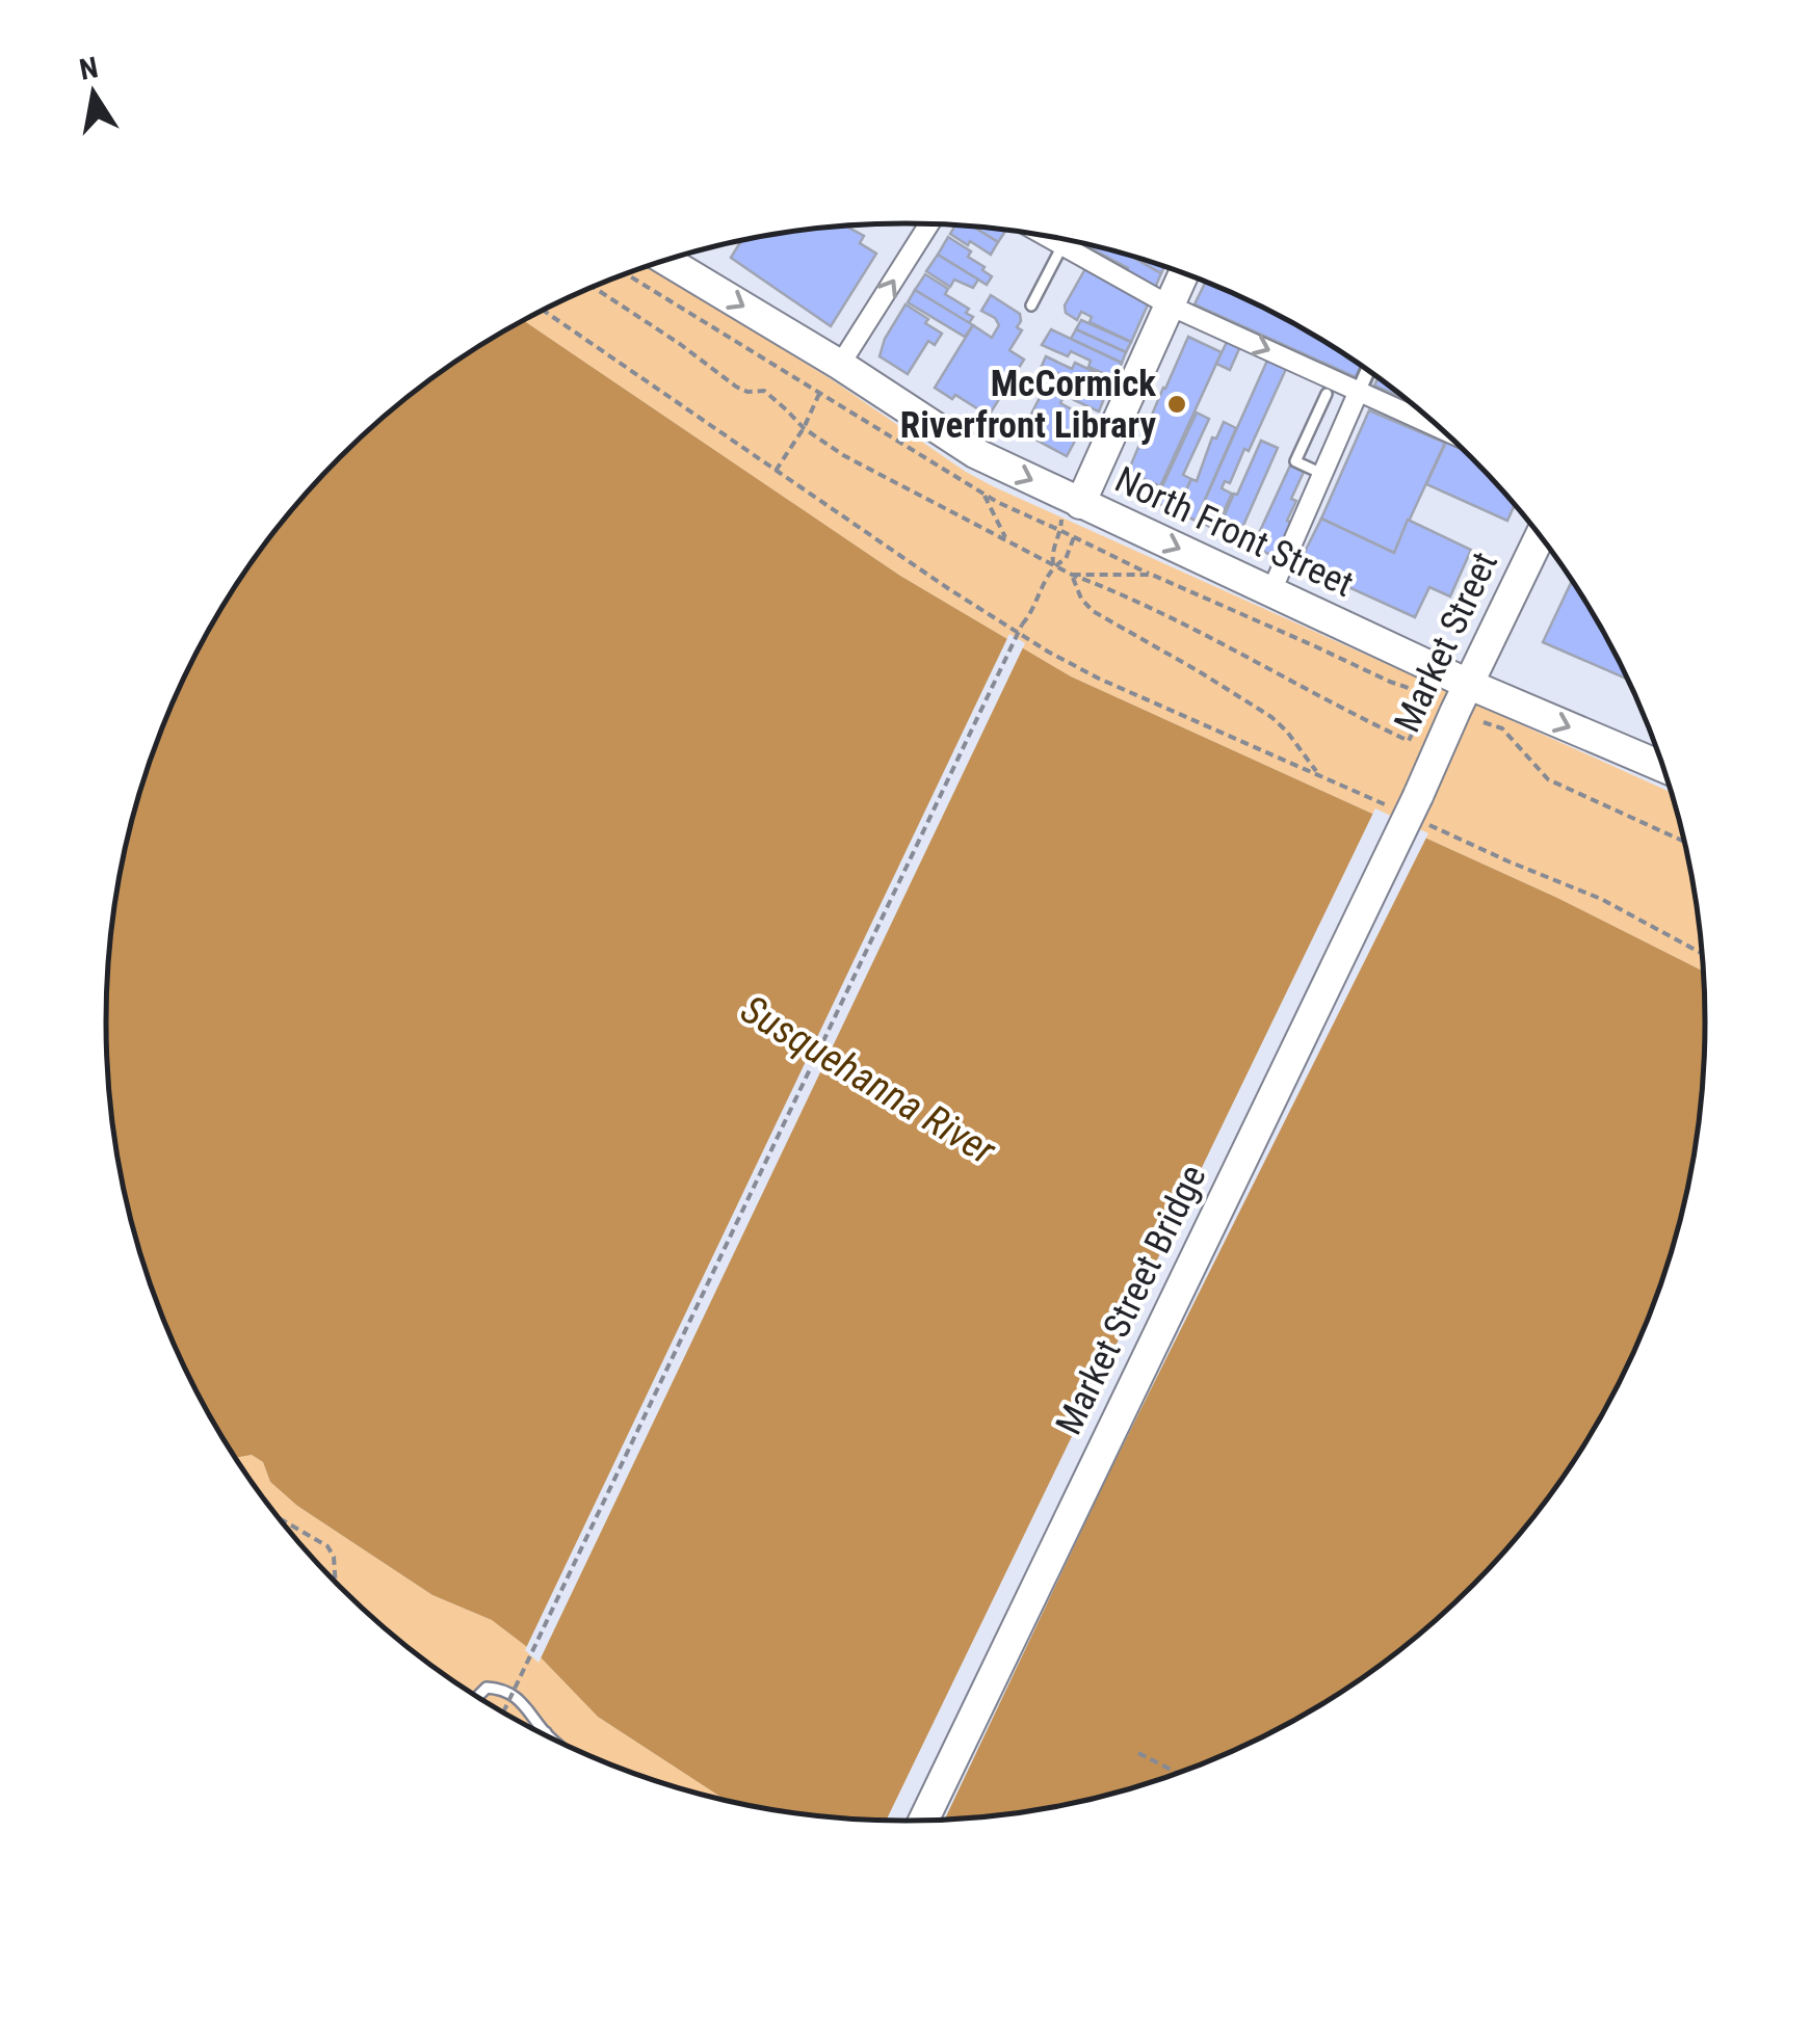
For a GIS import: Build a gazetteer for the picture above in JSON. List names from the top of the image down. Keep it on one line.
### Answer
{"streets":{"main road":["North Front Street","Market Street","Market Street Bridge"]},"crossings":[["North Front Street","Market Street"],["Market Street","Market Street Bridge"]],"one_way":["North Front Street"],"water":["Susquehanna River"],"places":["McCormick Riverfront Library"],"north":"top"}
